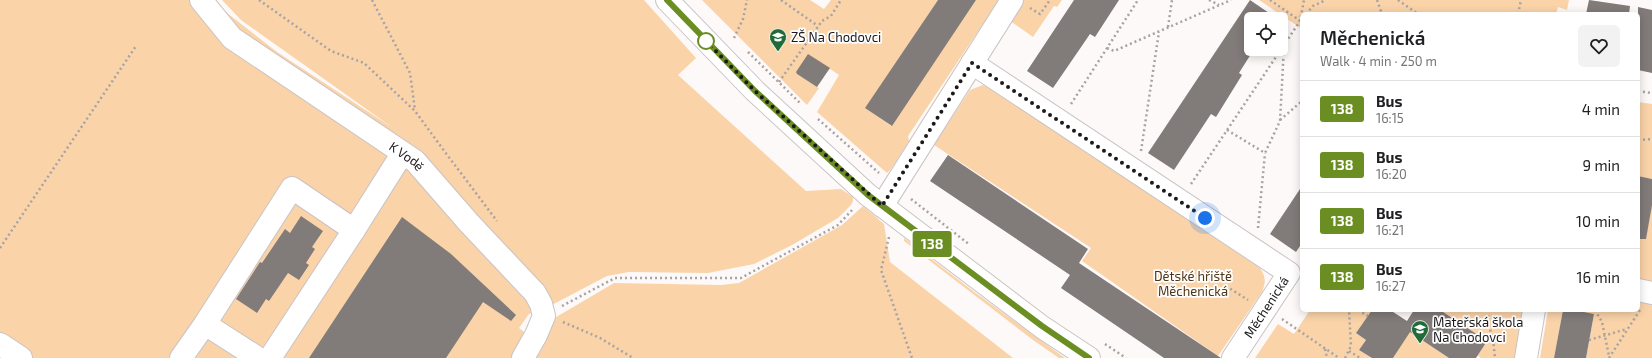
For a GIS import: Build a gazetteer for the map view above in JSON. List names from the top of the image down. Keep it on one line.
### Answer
{"streets":{"street":["K Vodě","Měchenická"]},"parks":["Dětské hřiště Měchenická"],"places":{"school or university":["ZŠ Na Chodovci","Mateřská škola Na Chodovci"]},"lines":["bus line 138"],"page":{"on_map":"138","heading":["Měchenická","Walk · 4 min · 250 m"],"list":[{"mark":"138","name":"Bus","note":"16:15","value":"4 min"},{"mark":"138","name":"Bus","note":"16:20","value":"9 min"},{"mark":"138","name":"Bus","note":"16:21","value":"10 min"},{"mark":"138","name":"Bus","note":"16:27","value":"16 min"}]}}
